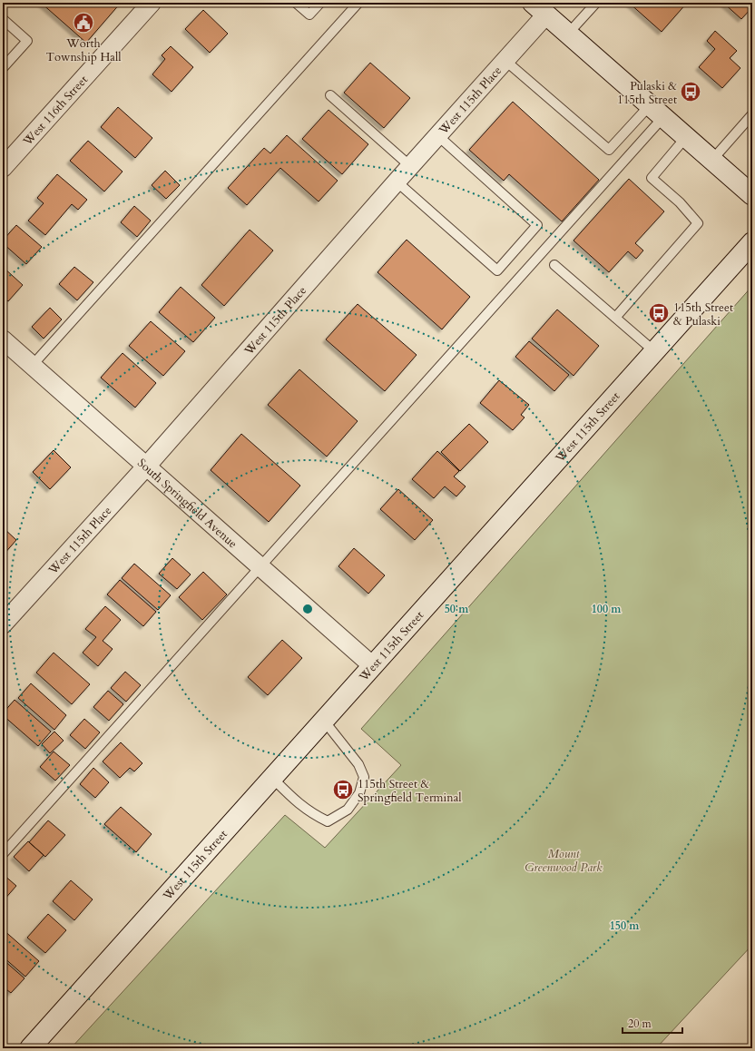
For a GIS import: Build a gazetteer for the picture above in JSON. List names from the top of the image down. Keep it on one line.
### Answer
{"streets":{"street":["West 115th Place","West 116th Street","West 115th Street","South Springfield Avenue"]},"crossings":[["West 115th Place","South Springfield Avenue"],["West 115th Street","South Springfield Avenue"]],"parks":["Mount Greenwood Park"],"places":{"public building":["Worth Township Hall"],"bus stop":["Pulaski & 115th Street","115th Street & Pulaski","115th Street & Springfield Terminal"]},"scale_bar":"20 m","rings":["50 m","100 m","150 m"]}
